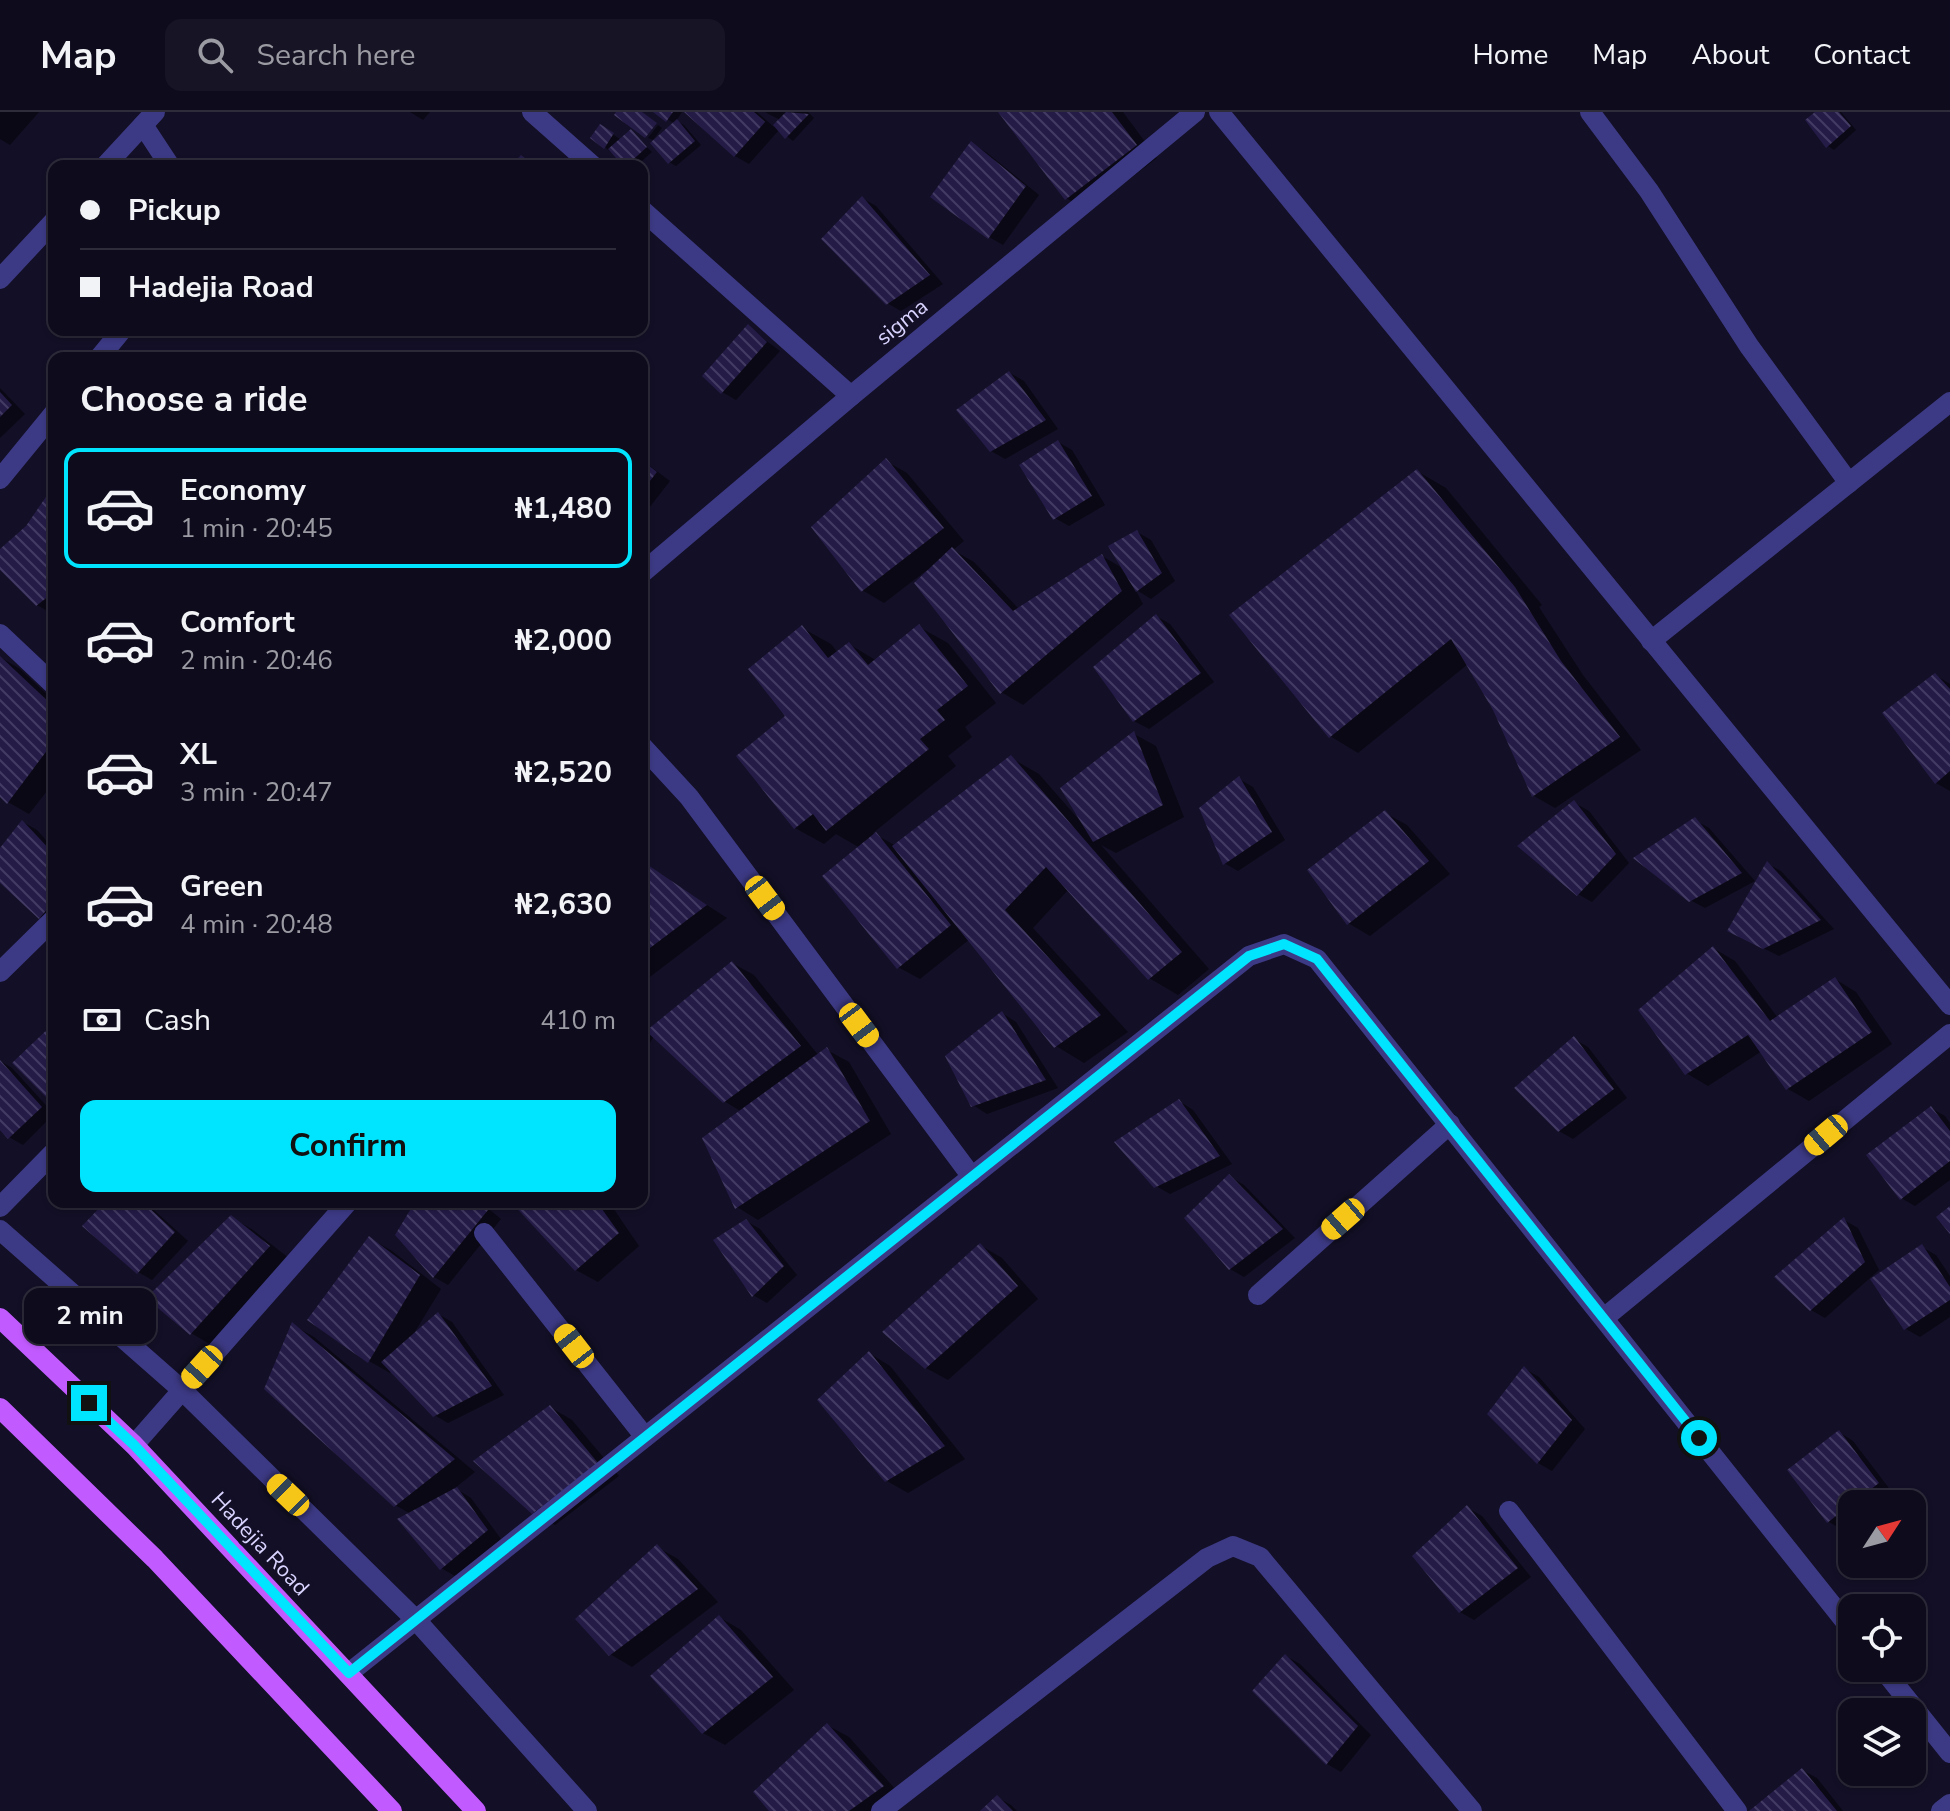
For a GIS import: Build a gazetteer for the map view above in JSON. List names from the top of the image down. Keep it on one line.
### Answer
{"streets":{"main road":["Hadejia Road"],"street":["sigma"]},"north":"top right","page":{"header":"Map","search":"Search here","nav":["Home","Map","About","Contact"],"banner":["Pickup","Hadejia Road"],"heading":"Choose a ride","list":[{"name":"Economy","note":"1 min · 20:45","value":"₦1,480"},{"name":"Comfort","note":"2 min · 20:46","value":"₦2,000"},{"name":"XL","note":"3 min · 20:47","value":"₦2,520"},{"name":"Green","note":"4 min · 20:48","value":"₦2,630"}],"pay":["Cash","410 m"],"buttons":"Confirm","bubble":"2 min"}}
